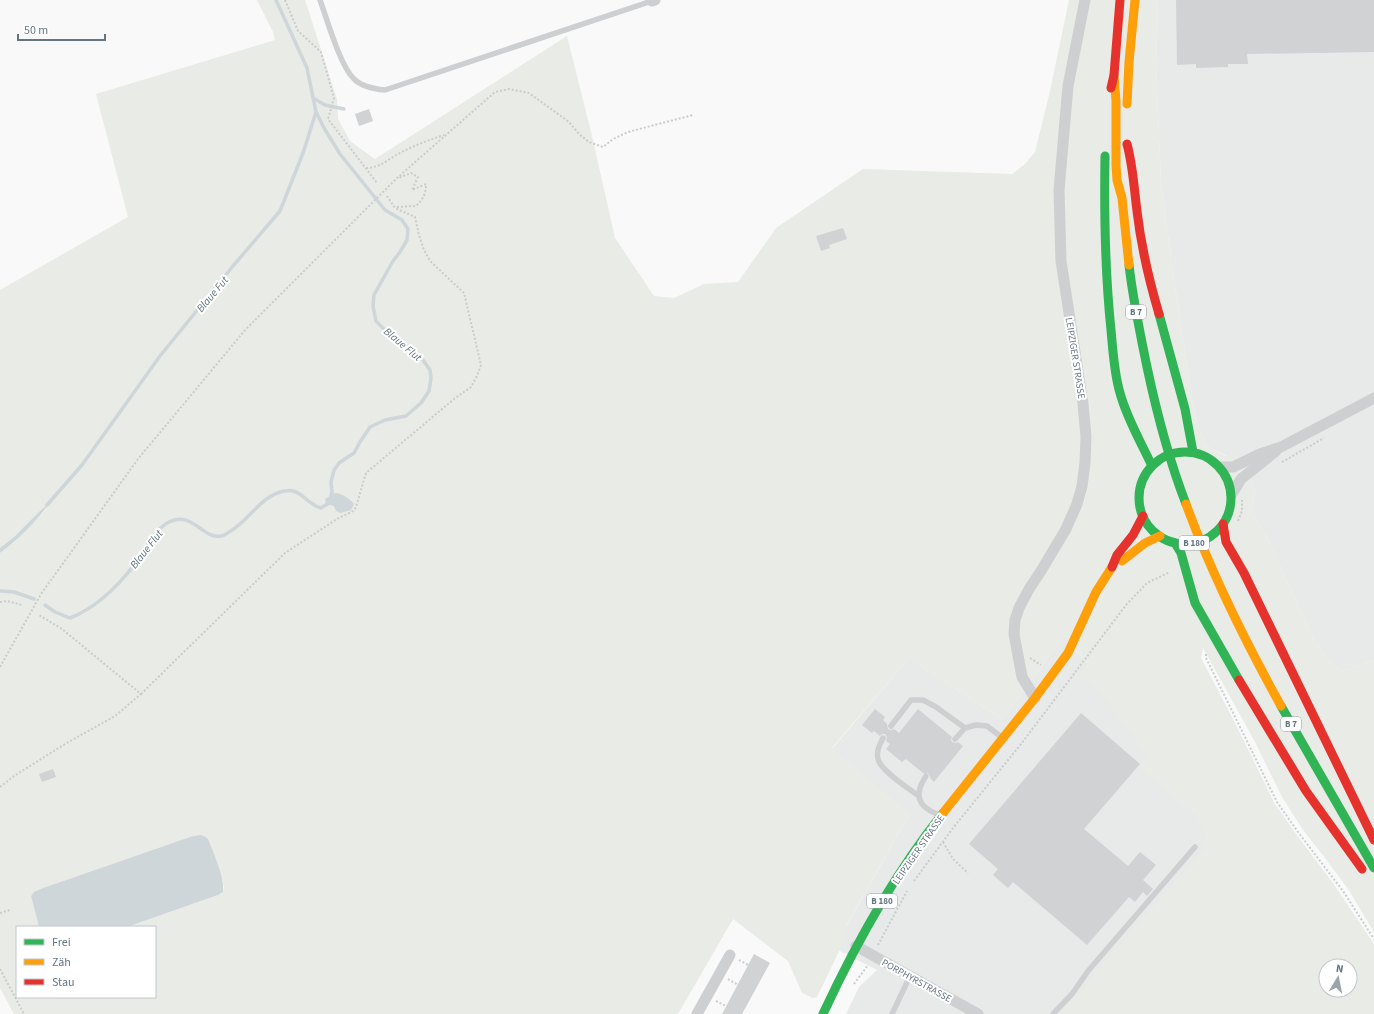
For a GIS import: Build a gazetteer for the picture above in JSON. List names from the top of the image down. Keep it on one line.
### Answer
{"streets":{"main road":["B 7","LEIPZIGER STRASSE","B 180"],"street":["PORPHYRSTRASSE"]},"crossings":[["LEIPZIGER STRASSE","B 180"],["LEIPZIGER STRASSE","PORPHYRSTRASSE"]],"water":["Blaue Fut","Blaue Flut"],"legend":["Frei","Zäh","Stau"],"scale_bar":"50 m","north":"top"}
